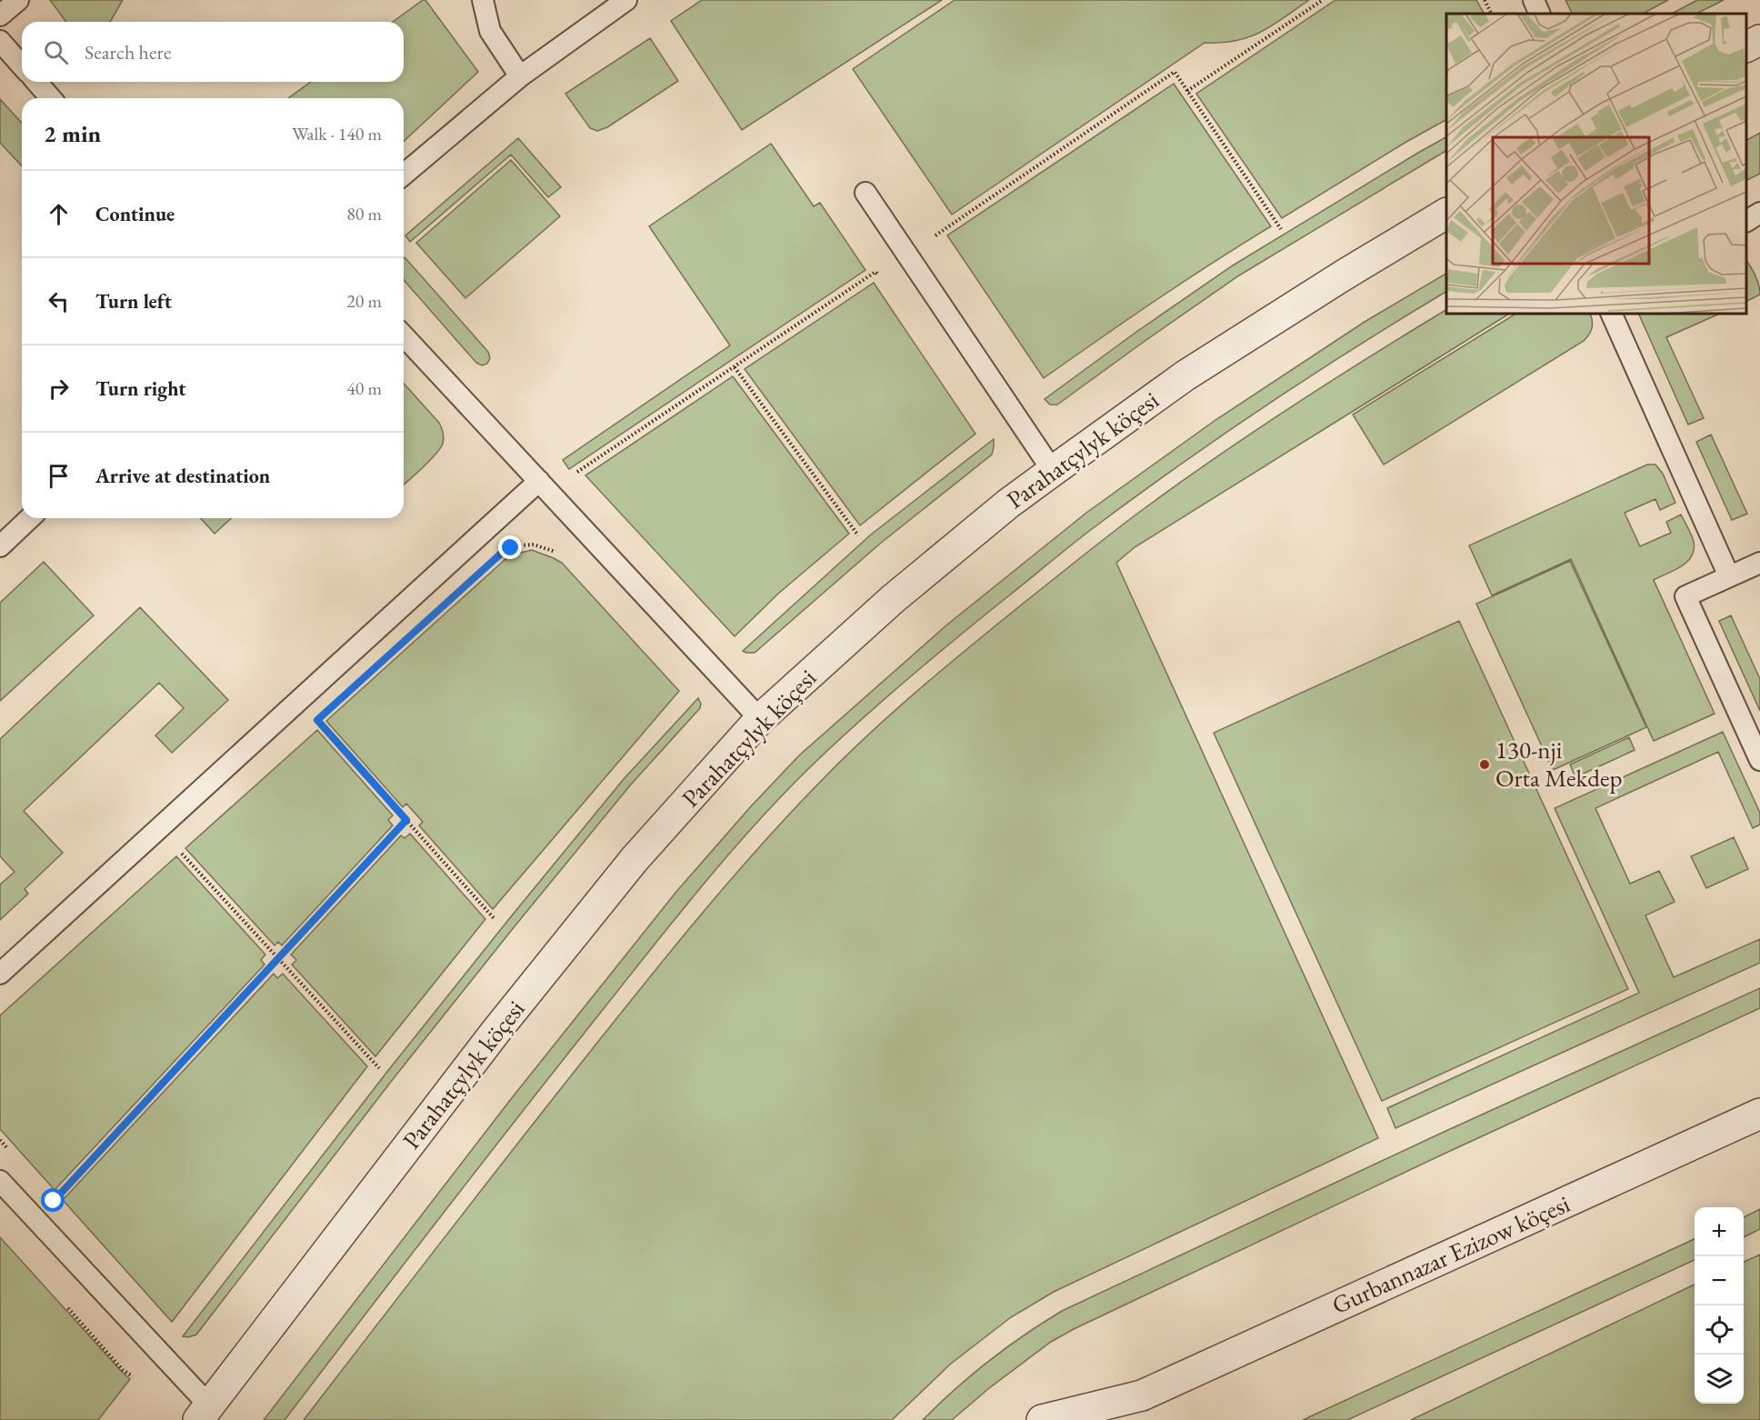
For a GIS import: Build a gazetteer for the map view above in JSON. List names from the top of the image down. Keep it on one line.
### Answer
{"streets":{"street":["Parahatçylyk köçesi","Gurbannazar Ezizow köçesi"]},"places":["130-nji Orta Mekdep"],"page":{"search":"Search here","heading":["2 min","Walk · 140 m"],"list":[["Continue","80 m"],["Turn left","20 m"],["Turn right","40 m"],"Arrive at destination"],"map_buttons":["+","−"]}}
